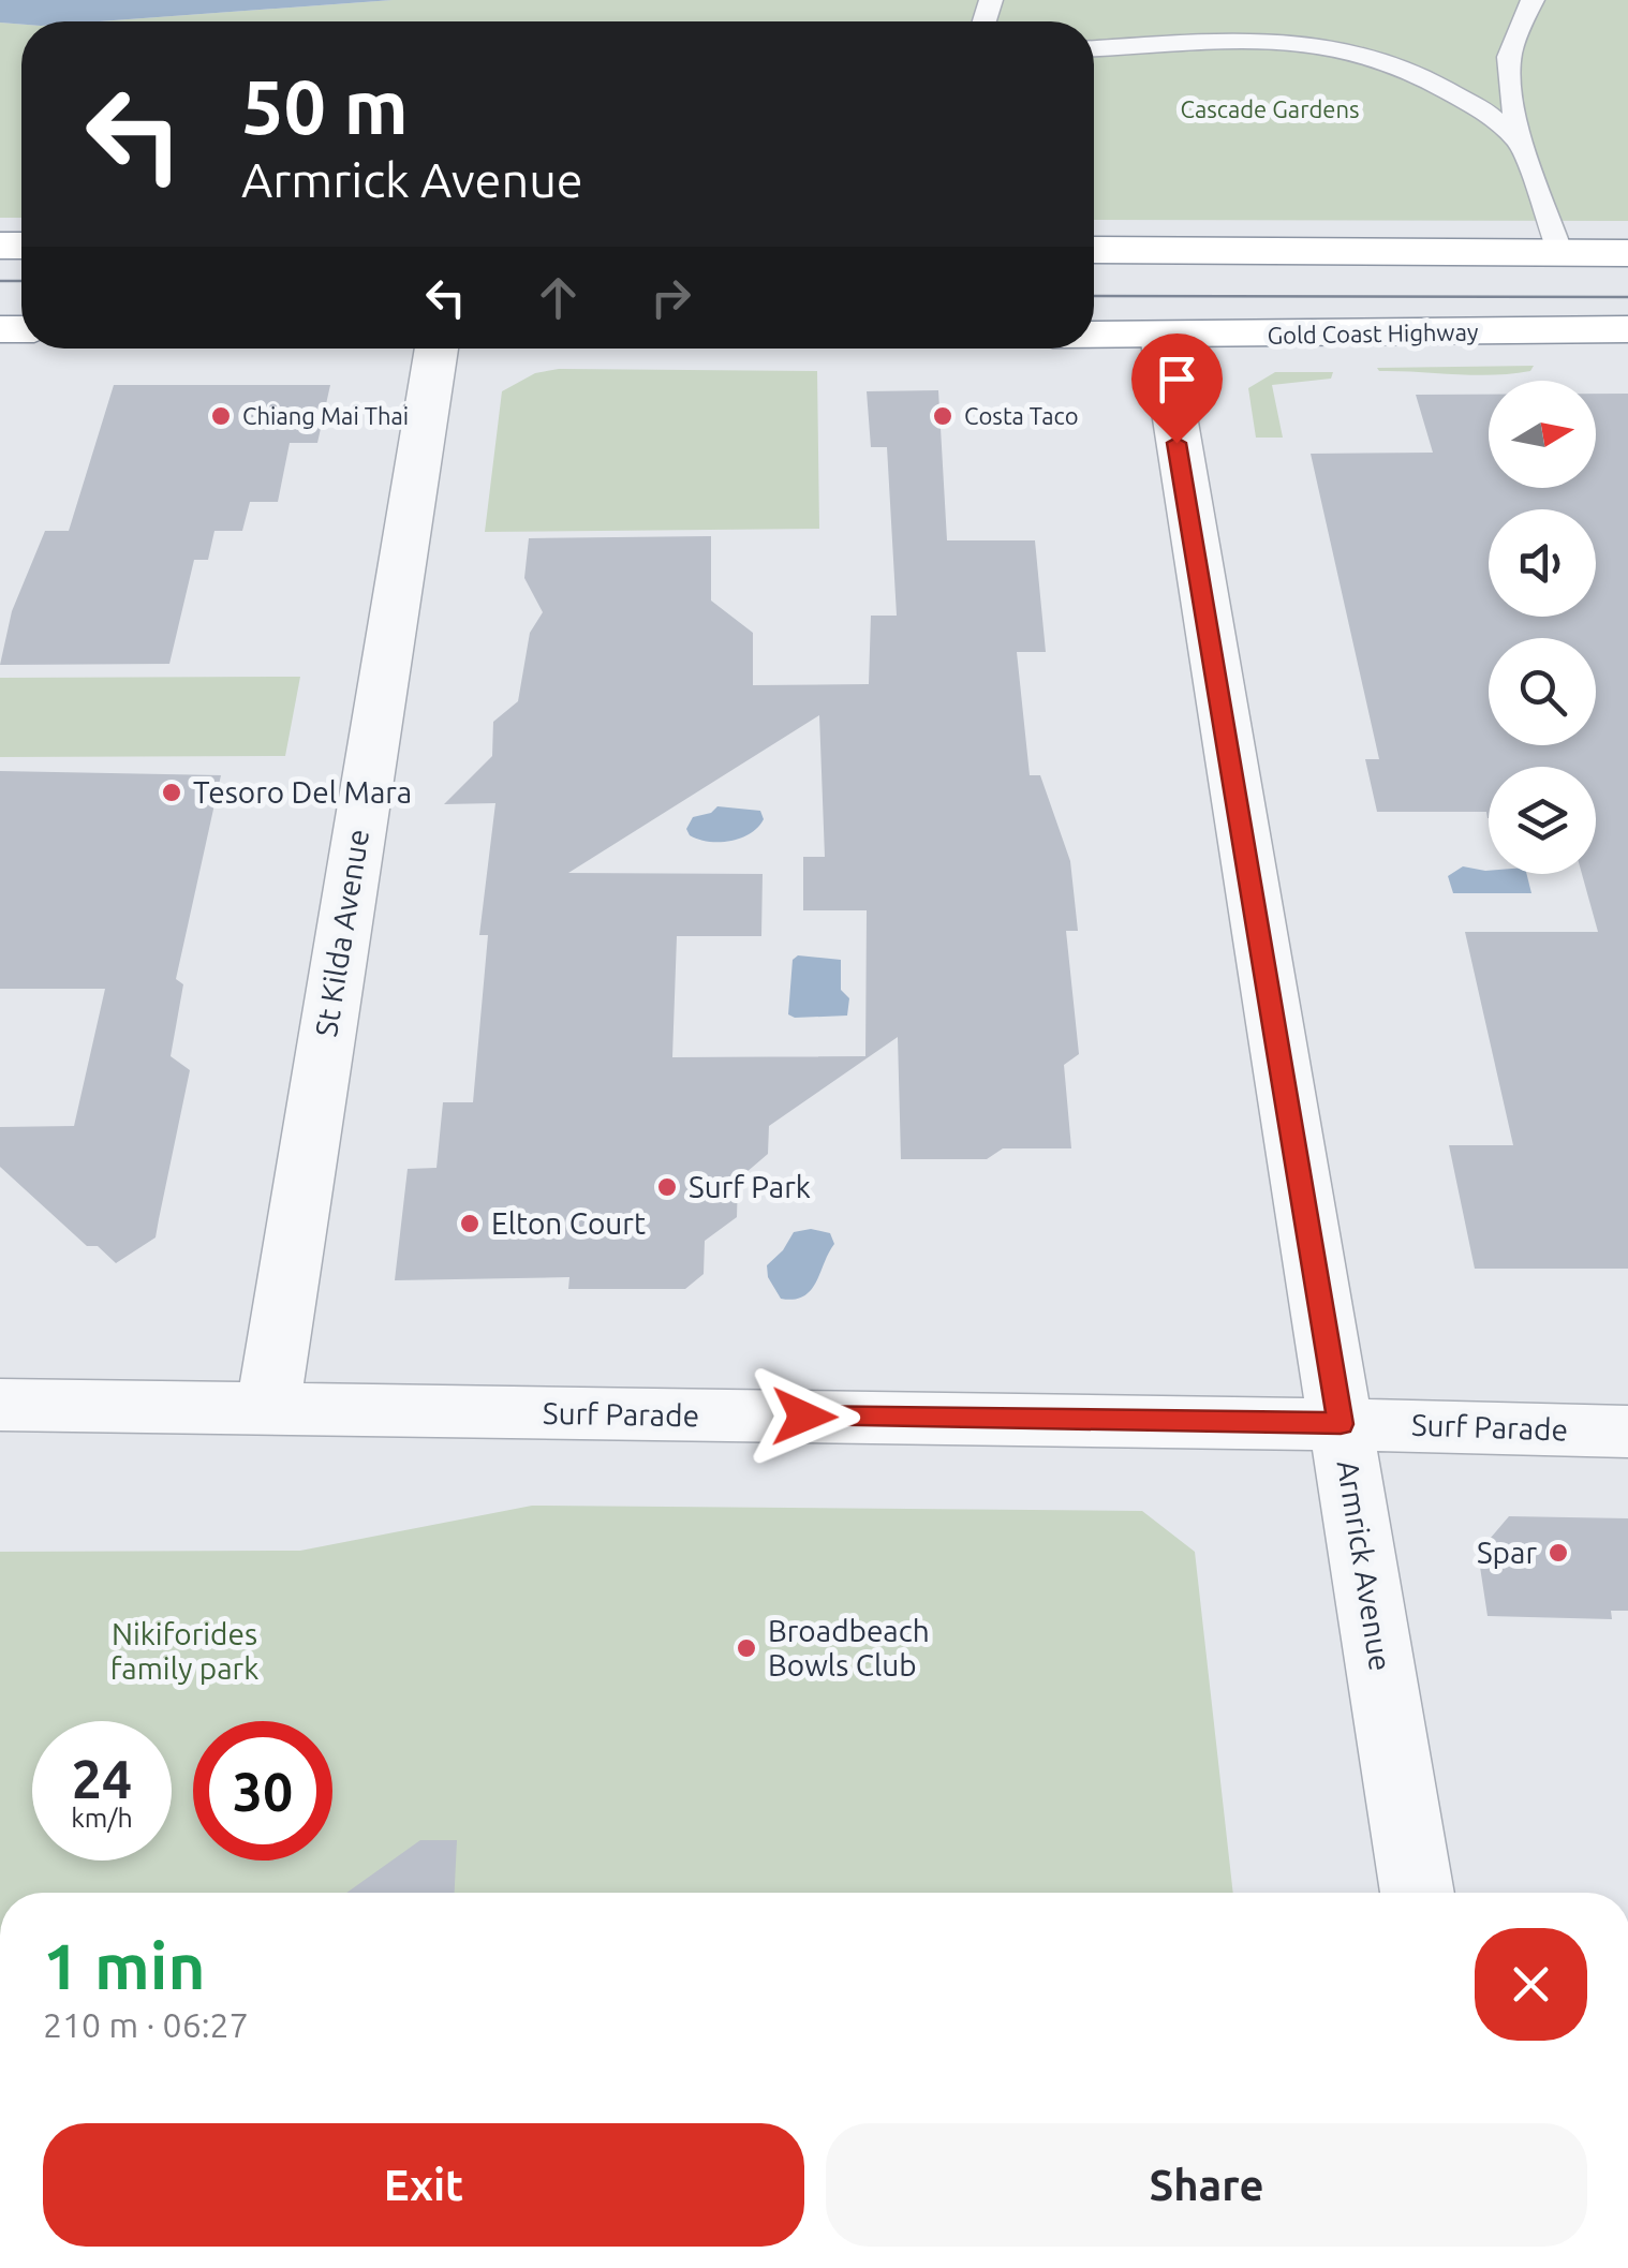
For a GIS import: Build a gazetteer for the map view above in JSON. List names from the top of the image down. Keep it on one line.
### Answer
{"streets":{"highway":["Gold Coast Highway"],"street":["St Kilda Avenue","Surf Parade","Armrick Avenue"]},"crossings":[["Gold Coast Highway","Armrick Avenue"],["St Kilda Avenue","Surf Parade"],["Surf Parade","Armrick Avenue"]],"parks":["Cascade Gardens","Nikiforides family park"],"places":["Chiang Mai Thai","Costa Taco","Tesoro Del Mara","Surf Park","Elton Court","Spar","Broadbeach Bowls Club"],"north":"right","page":{"turn":["50 m","Armrick Avenue"],"speed":"24 km/h","limit":"30","heading":["1 min","210 m · 06:27"],"buttons":["Exit","Share"]}}
